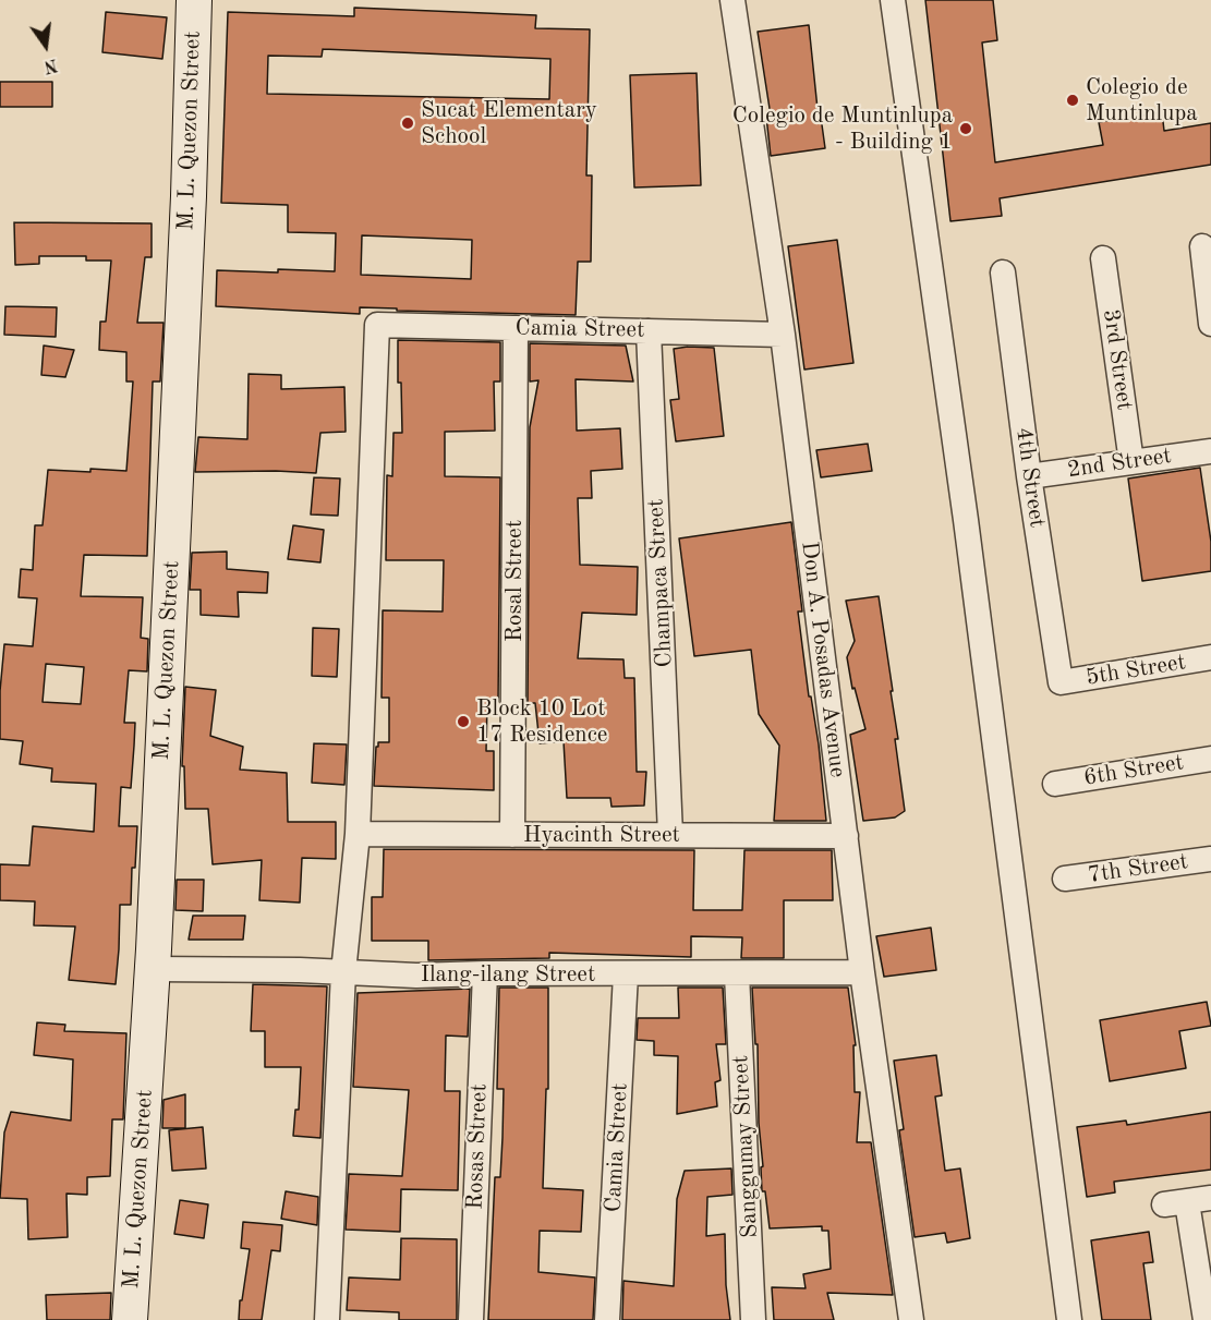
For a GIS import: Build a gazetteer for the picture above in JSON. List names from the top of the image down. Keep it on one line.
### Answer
{"streets":{"main road":["M. L. Quezon Street"],"street":["Camia Street","3rd Street","2nd Street","4th Street","Rosal Street","Champaca Street","Don A. Posadas Avenue","5th Street","6th Street","Hyacinth Street","7th Street","Ilang-ilang Street","Rosas Street","Sanggumay Street"]},"crossings":[["M. L. Quezon Street","Ilang-ilang Street"],["Camia Street","Rosal Street"],["Camia Street","Champaca Street"],["Camia Street","Don A. Posadas Avenue"],["Camia Street","Hyacinth Street"],["Camia Street","Ilang-ilang Street"],["3rd Street","2nd Street"],["2nd Street","4th Street"],["4th Street","5th Street"],["Rosal Street","Hyacinth Street"],["Champaca Street","Hyacinth Street"],["Don A. Posadas Avenue","Hyacinth Street"],["Don A. Posadas Avenue","Ilang-ilang Street"],["Ilang-ilang Street","Rosas Street"],["Ilang-ilang Street","Sanggumay Street"]],"places":["Colegio de Muntinlupa","Sucat Elementary School","Colegio de Muntinlupa - Building 1","Block 10 Lot 17 Residence"],"north":"bottom"}
